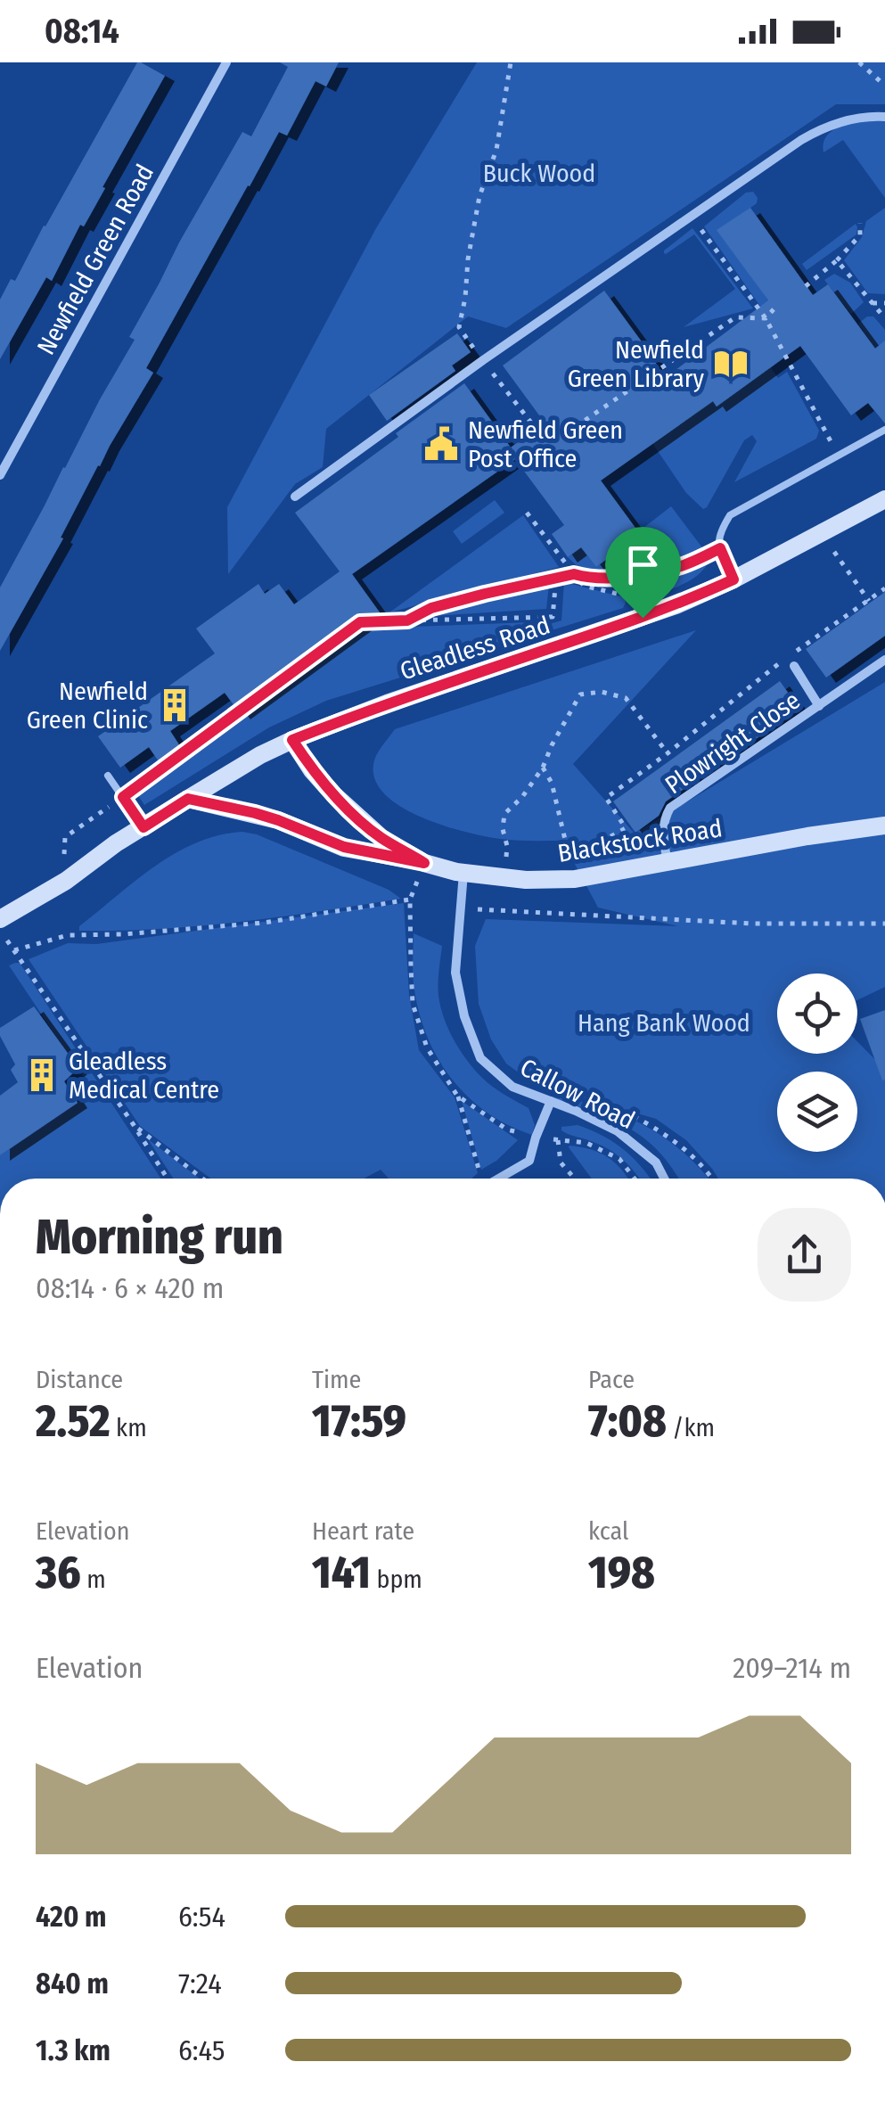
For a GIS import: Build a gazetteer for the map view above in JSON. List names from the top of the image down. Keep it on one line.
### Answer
{"streets":{"main road":["Gleadless Road","Blackstock Road"],"street":["Newfield Green Road","Plowright Close","Callow Road"]},"crossings":[["Gleadless Road","Blackstock Road"],["Plowright Close","Blackstock Road"],["Blackstock Road","Callow Road"]],"parks":["Buck Wood","Hang Bank Wood"],"places":{"library":["Newfield Green Library"],"public building":["Newfield Green Post Office"],"building":["Newfield Green Clinic","Gleadless Medical Centre"]},"page":{"status":"08:14","heading":["Morning run","08:14 · 6 × 420 m"],"stats":[["Distance","2.52 km"],["Time","17:59"],["Pace","7:08 /km"],["Elevation","36 m"],["Heart rate","141 bpm"],["kcal","198"]],"chart":["Elevation","209–214 m"],"list":[{"name":"420 m","note":"6:54"},{"name":"840 m","note":"7:24"},{"name":"1.3 km","note":"6:45"}]}}
